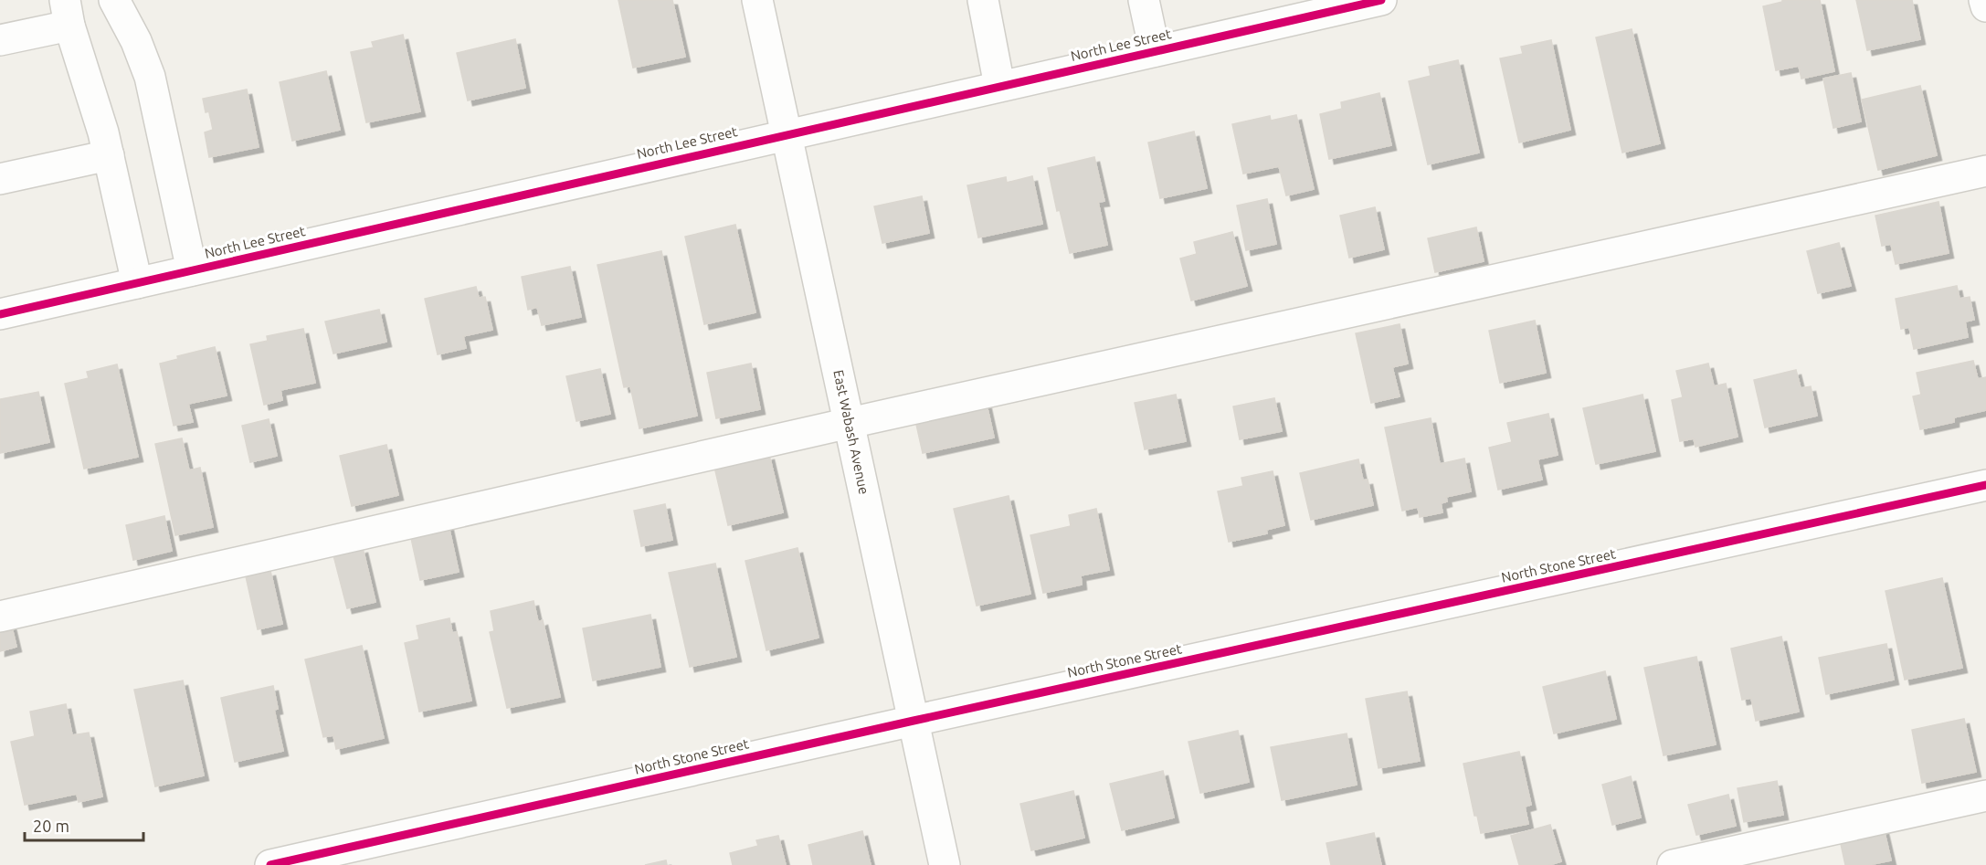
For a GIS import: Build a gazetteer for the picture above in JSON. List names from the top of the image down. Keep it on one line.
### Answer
{"streets":{"street":["North Lee Street","East Wabash Avenue","North Stone Street"]},"crossings":[["North Lee Street","East Wabash Avenue"],["East Wabash Avenue","North Stone Street"]],"scale_bar":"20 m"}
